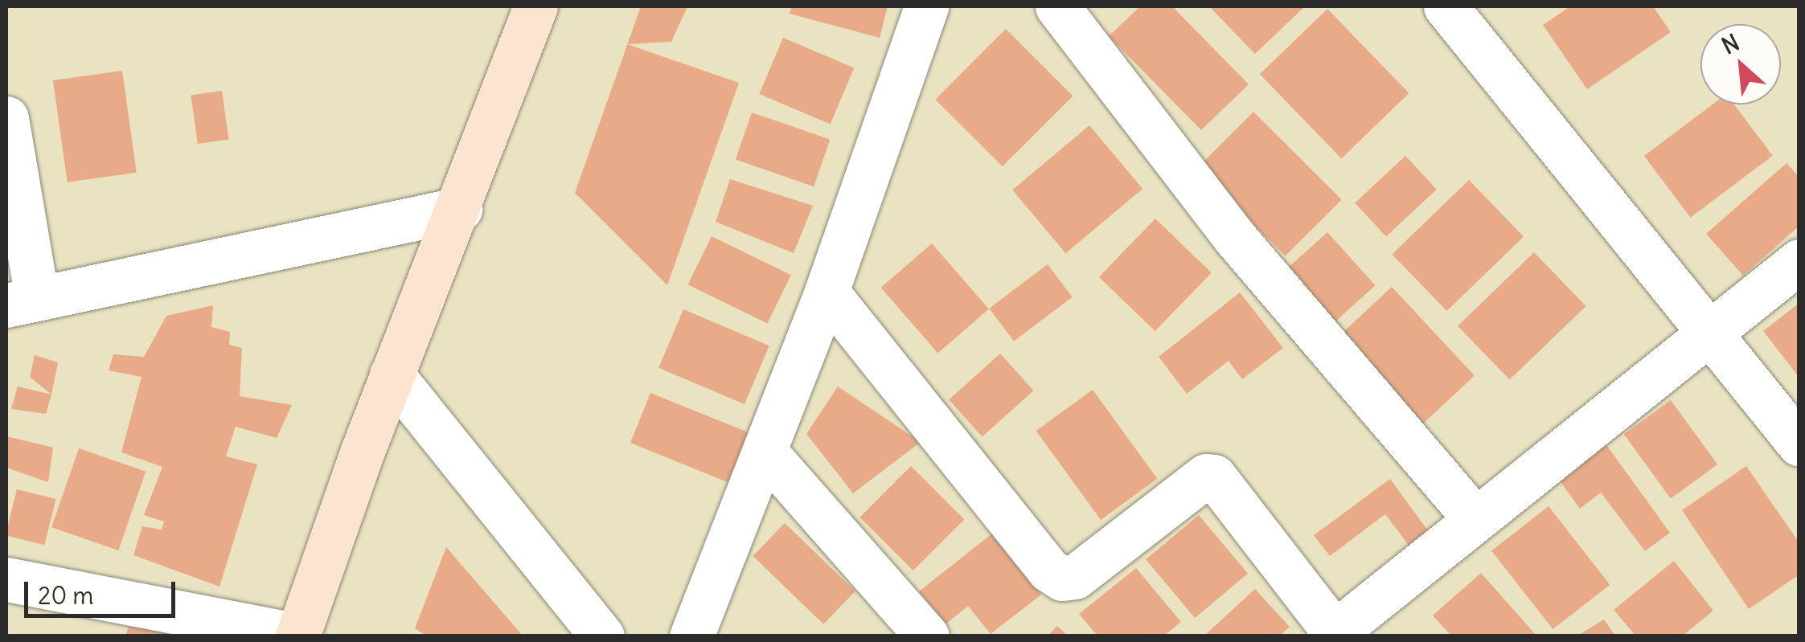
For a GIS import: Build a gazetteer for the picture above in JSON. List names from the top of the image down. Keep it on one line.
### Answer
{"scale_bar":"20 m","north":"top left"}
